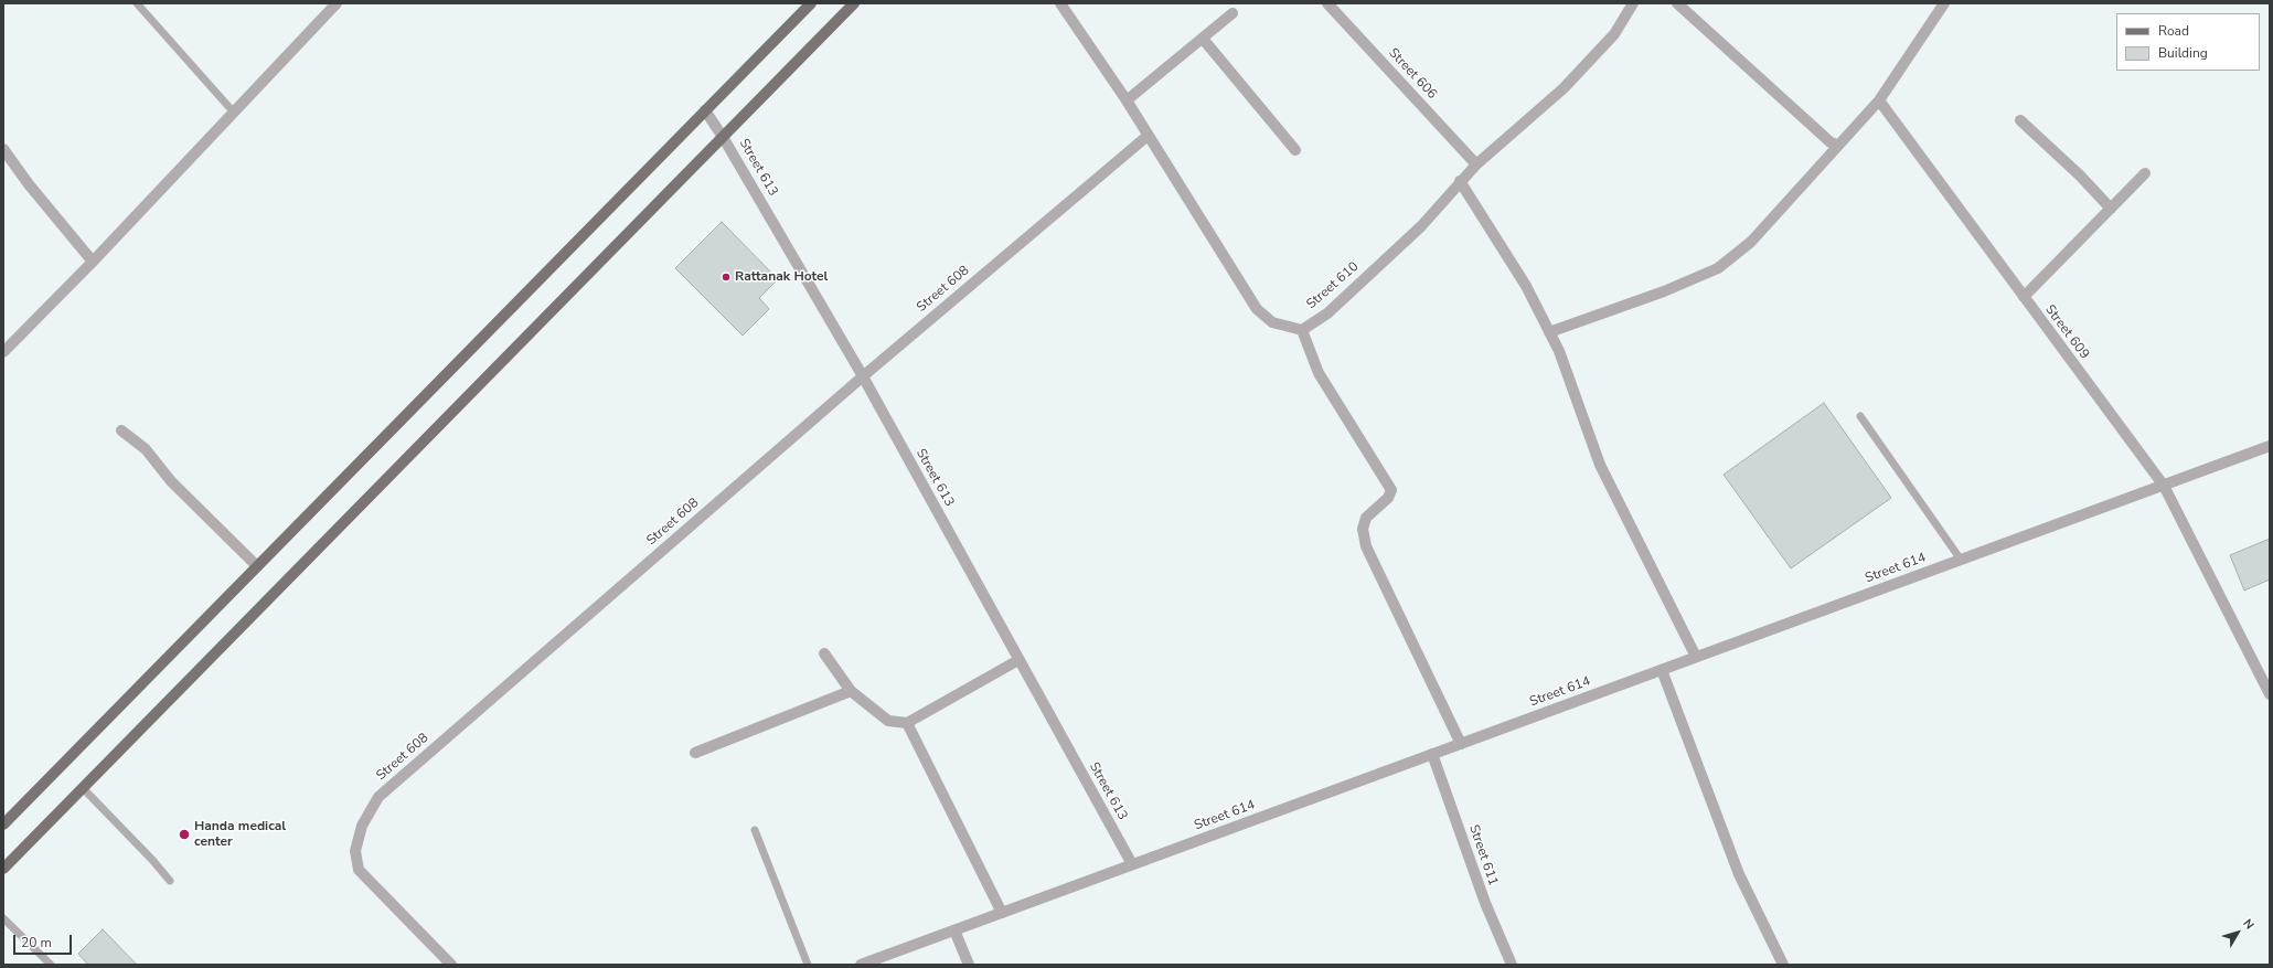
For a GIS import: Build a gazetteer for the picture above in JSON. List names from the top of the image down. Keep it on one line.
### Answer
{"streets":{"street":["Street 606","Street 613","Street 610","Street 608","Street 609","Street 614","Street 611"]},"crossings":[["Street 606","Street 610"],["Street 613","Street 608"],["Street 613","Street 614"],["Street 609","Street 614"],["Street 614","Street 611"]],"places":["Rattanak Hotel","Handa medical center"],"legend":["Road","Building"],"scale_bar":"20 m","north":"top right"}
